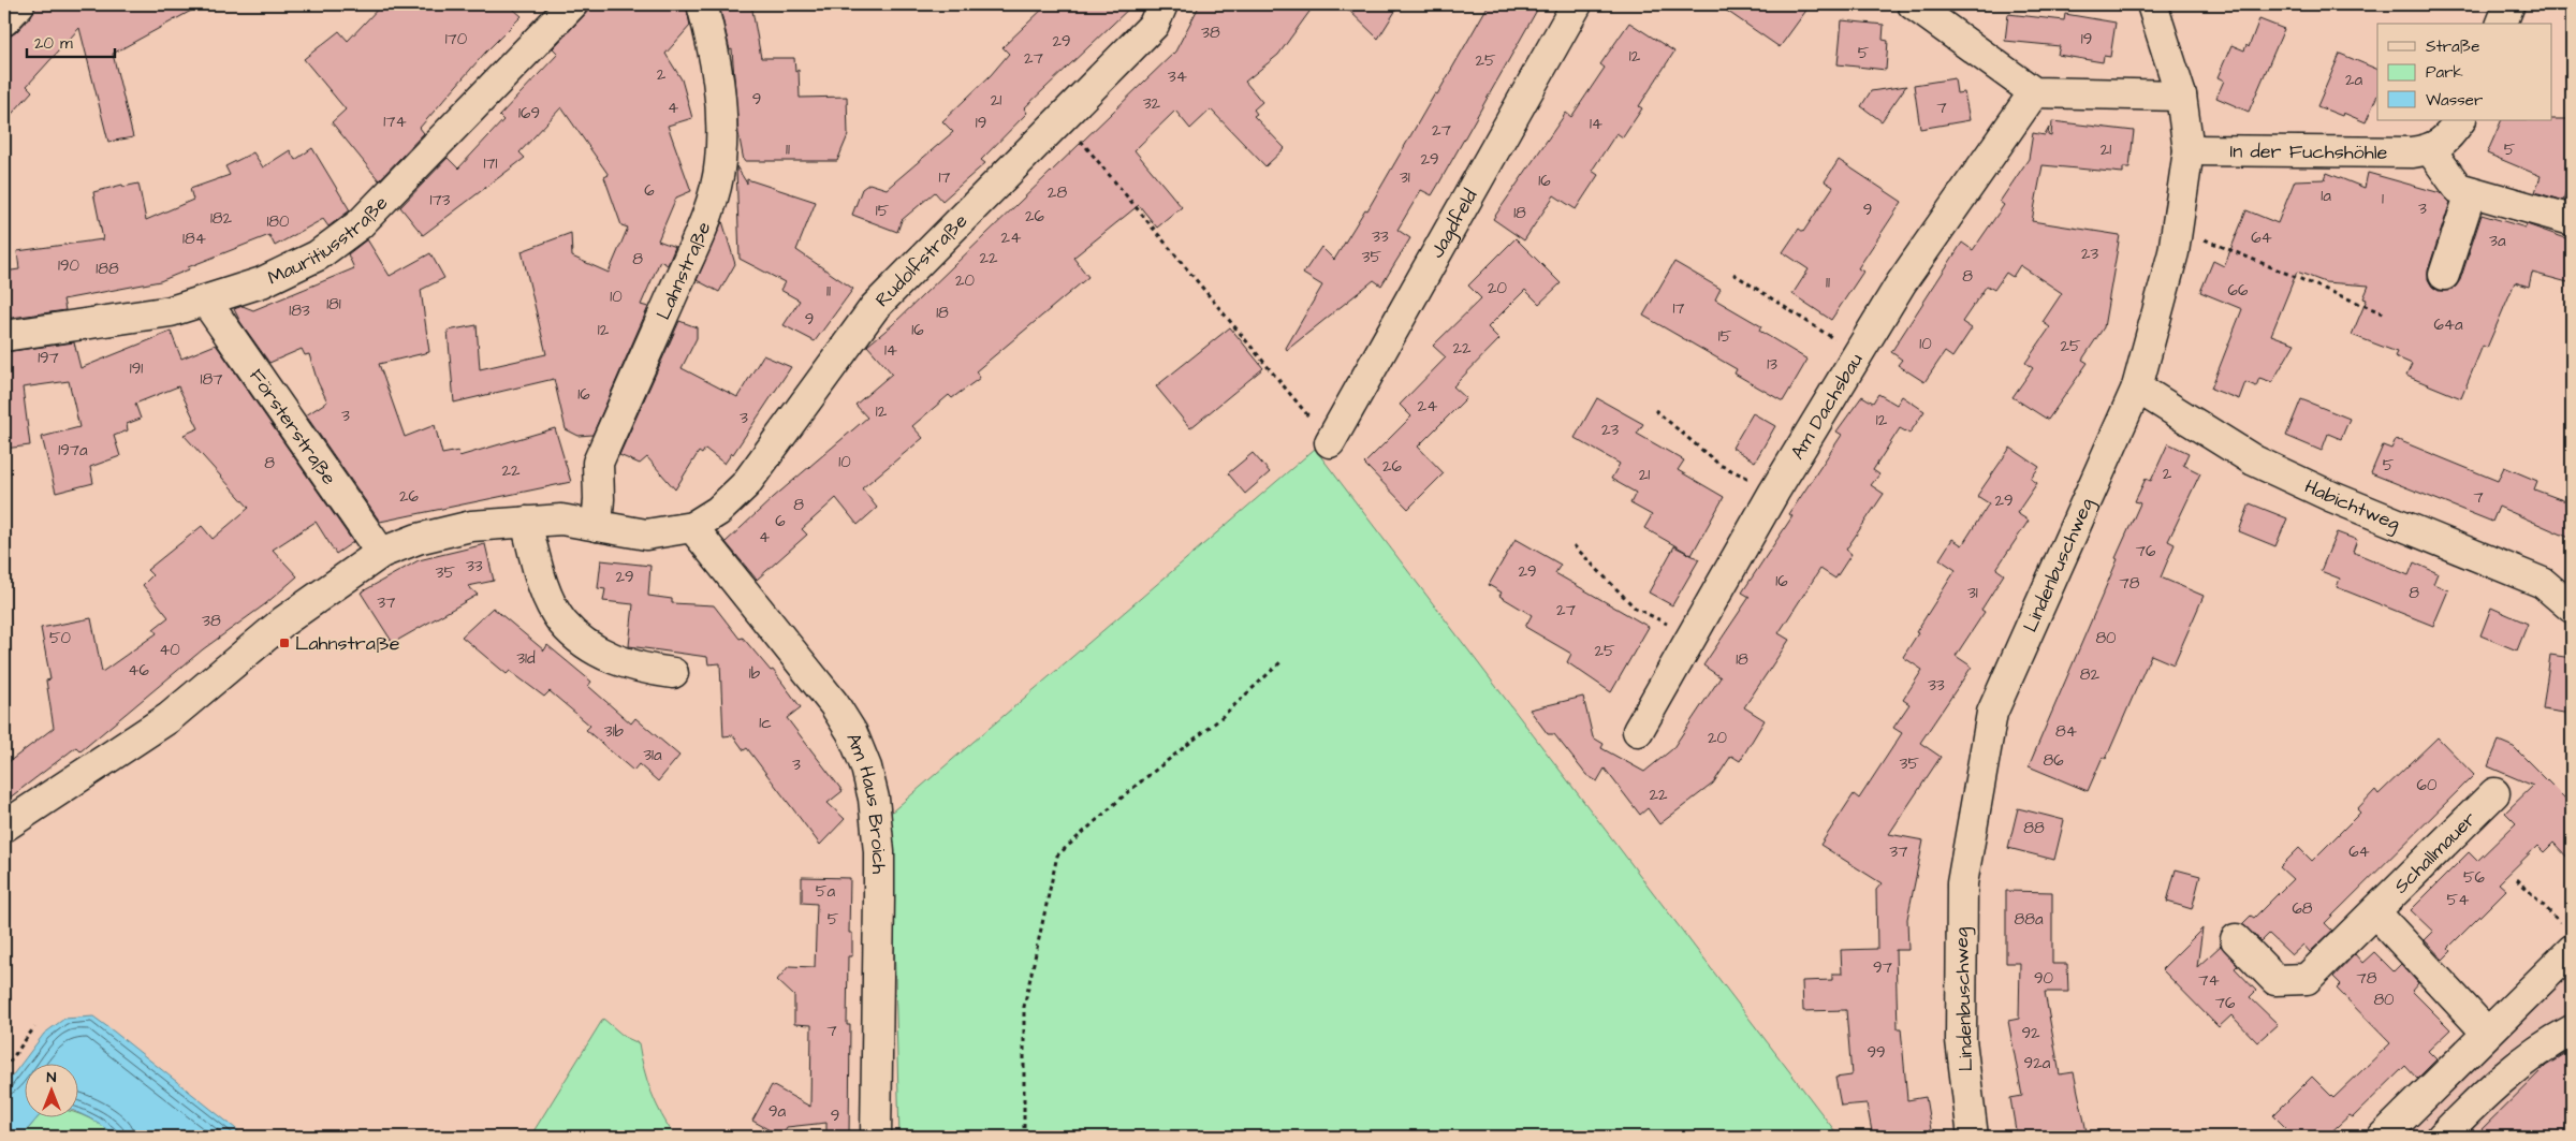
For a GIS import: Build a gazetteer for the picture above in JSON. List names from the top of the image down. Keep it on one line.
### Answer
{"streets":{"street":["In der Fuchshöhle","Jagdfeld","Mauritiusstraße","Rudolfstraße","Lahnstraße","Am Dachsbau","Försterstraße","Habichtweg","Lindenbuschweg","Am Haus Broich","Schallmauer"]},"crossings":[["In der Fuchshöhle","Lindenbuschweg"],["Mauritiusstraße","Försterstraße"],["Rudolfstraße","Am Haus Broich"],["Habichtweg","Lindenbuschweg"]],"places":{"transit":["Lahnstraße"]},"house_numbers":["38","170","19","29","5","12","27","25","2","34","2a","9","21","32","4","7","169","174","19","14","27","11","21","5","29","171","17","31","16","6","28","1a","1","173","3","9","15","18","26","182","180","33","24","64","184","3a","23","35","22","8","190","188","8","20","11","20","66","11","10","181","17","183","18","9","64a","12","16","15","10","25","22","14","197","13","191","187","16","24","12","3","3","12","23","197a","10","8","5","26","22","2","21","26","7","29","8","6","4","76","33","29","35","29","16","78","31","8","37","27","38","50","80","40","25","31d","18","46","1b","82","33","1c","31b","84","20","31a","86","35","3","60","22","88","37","64","56","5a","54","68","5","88a","97","90","78","74","80","76","7","92","99","92a","9a","9"],"legend":["Straße","Park","Wasser"],"scale_bar":"20 m","north":"top"}
